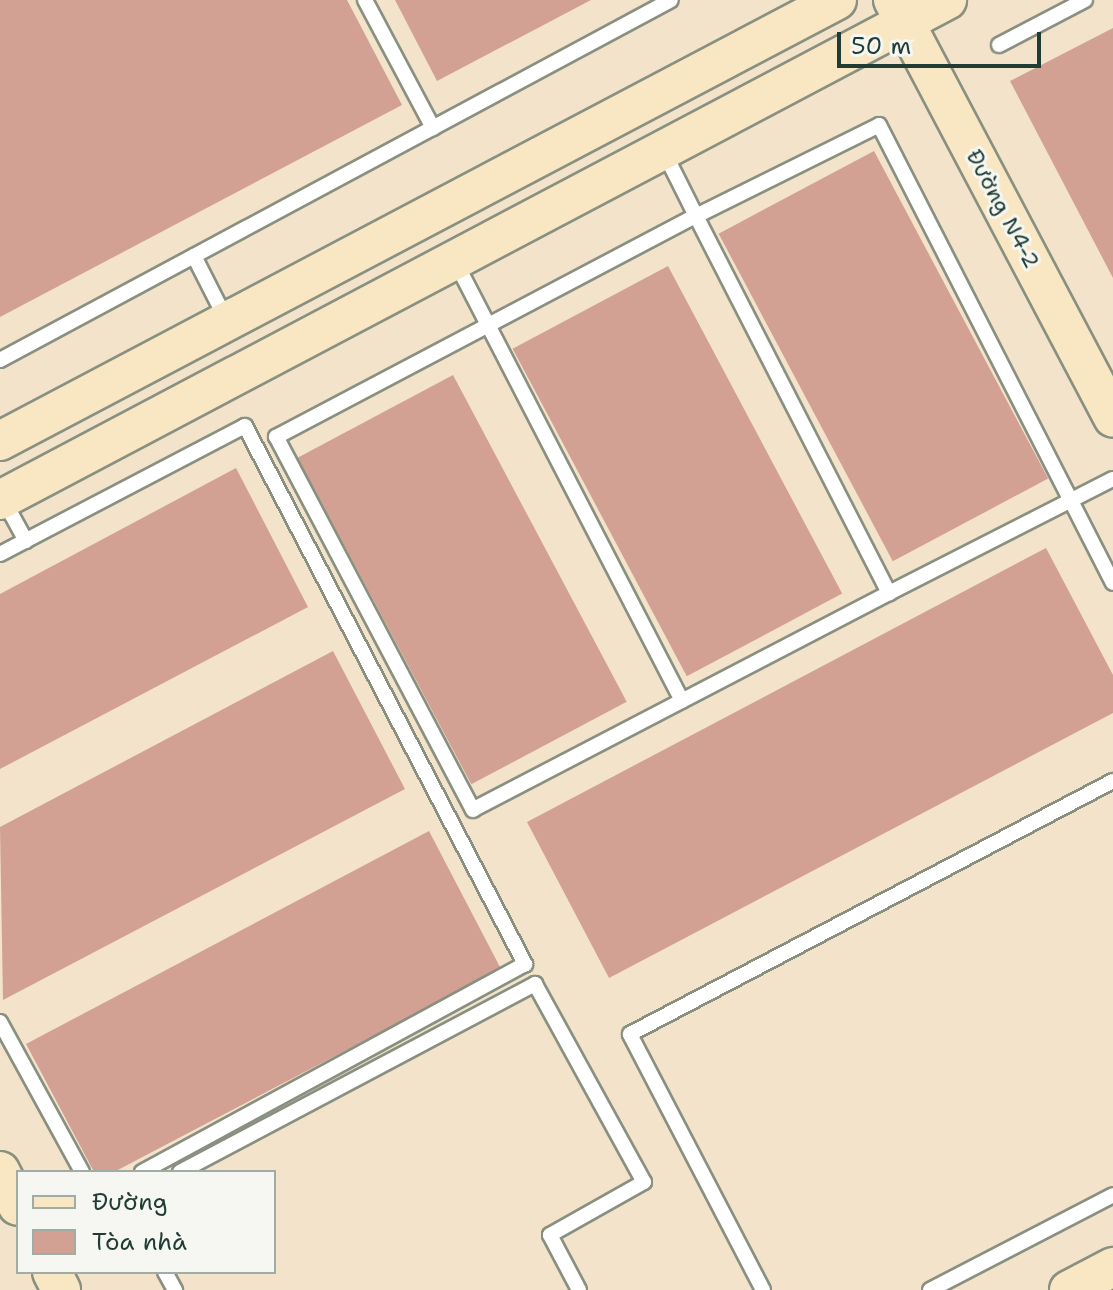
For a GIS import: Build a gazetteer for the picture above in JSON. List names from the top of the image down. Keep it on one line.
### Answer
{"streets":{"street":["Đường N4-2"]},"legend":["Đường","Tòa nhà"],"scale_bar":"50 m"}
